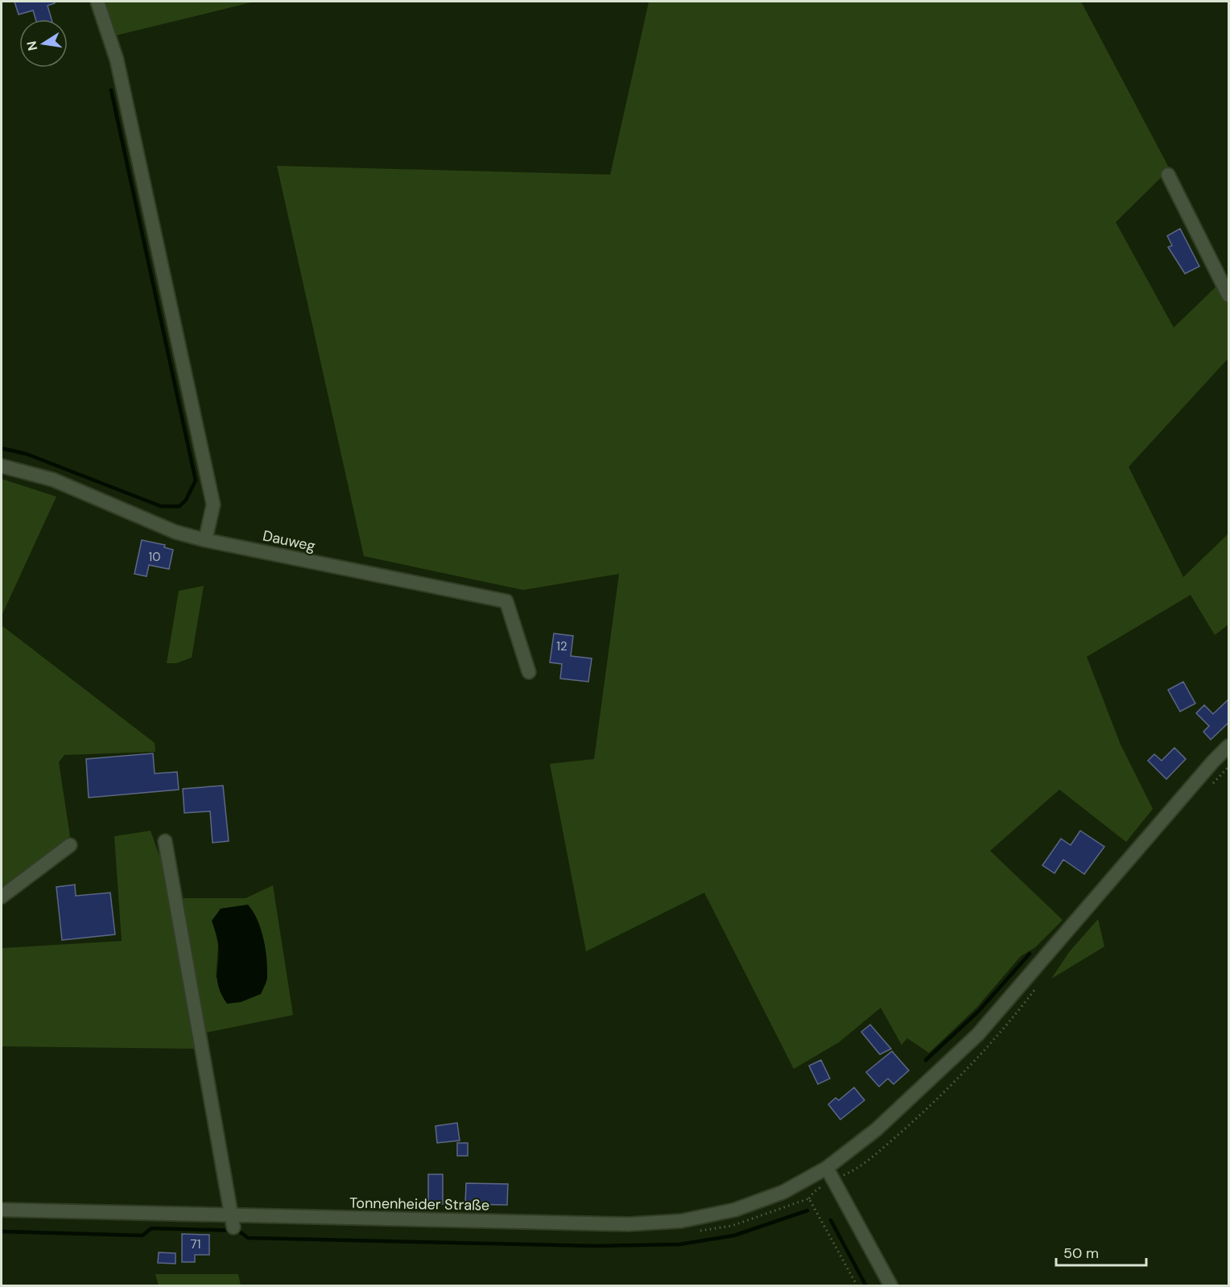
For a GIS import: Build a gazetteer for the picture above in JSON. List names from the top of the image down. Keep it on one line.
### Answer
{"streets":{"street":["Dauweg","Tonnenheider Straße"]},"house_numbers":["10","12","71"],"scale_bar":"50 m","north":"left"}
